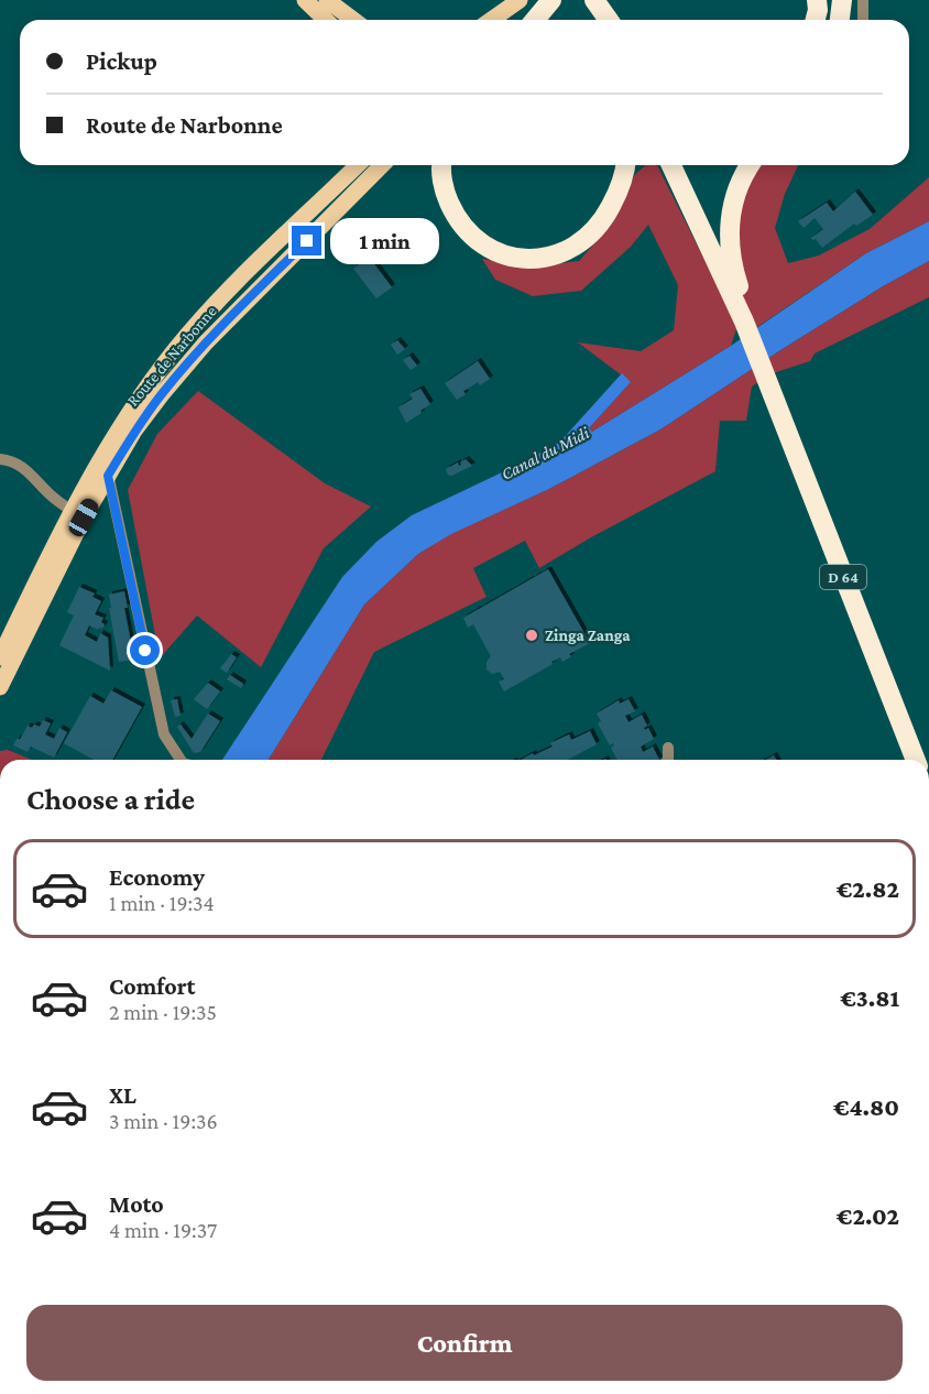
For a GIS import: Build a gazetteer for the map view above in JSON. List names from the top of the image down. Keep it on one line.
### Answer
{"streets":{"highway":["D 64"],"main road":["Route de Narbonne"]},"water":["Canal du Midi"],"places":["Zinga Zanga"],"page":{"banner":["Pickup","Route de Narbonne"],"bubble":"1 min","heading":"Choose a ride","list":[{"name":"Economy","note":"1 min · 19:34","value":"€2.82"},{"name":"Comfort","note":"2 min · 19:35","value":"€3.81"},{"name":"XL","note":"3 min · 19:36","value":"€4.80"},{"name":"Moto","note":"4 min · 19:37","value":"€2.02"}],"buttons":"Confirm"}}
